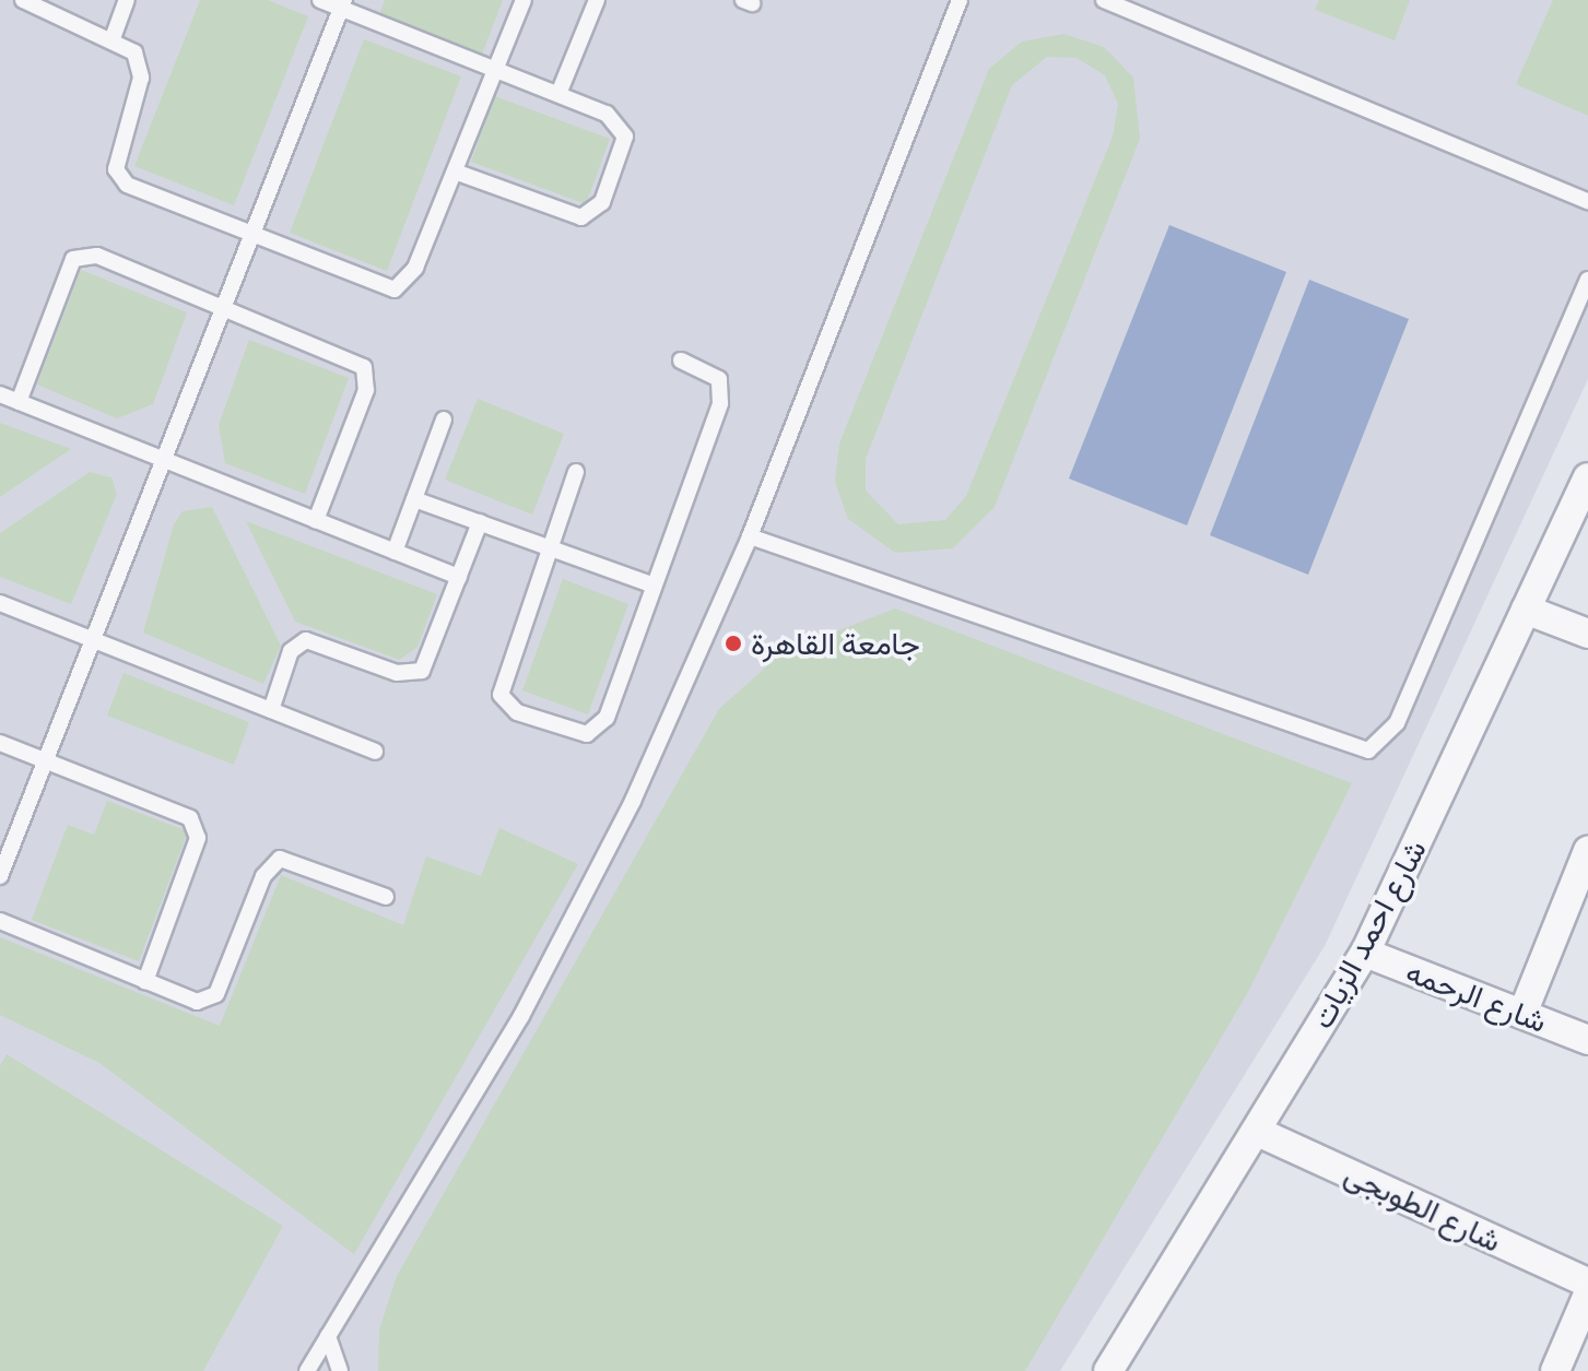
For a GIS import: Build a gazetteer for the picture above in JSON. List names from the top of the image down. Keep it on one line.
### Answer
{"streets":{"street":["شارع احمد الزيات","شارع الرحمه","شارع الطوبجى"]},"crossings":[["شارع احمد الزيات","شارع الرحمه"],["شارع احمد الزيات","شارع الطوبجى"]],"places":["جامعة القاهرة"]}
